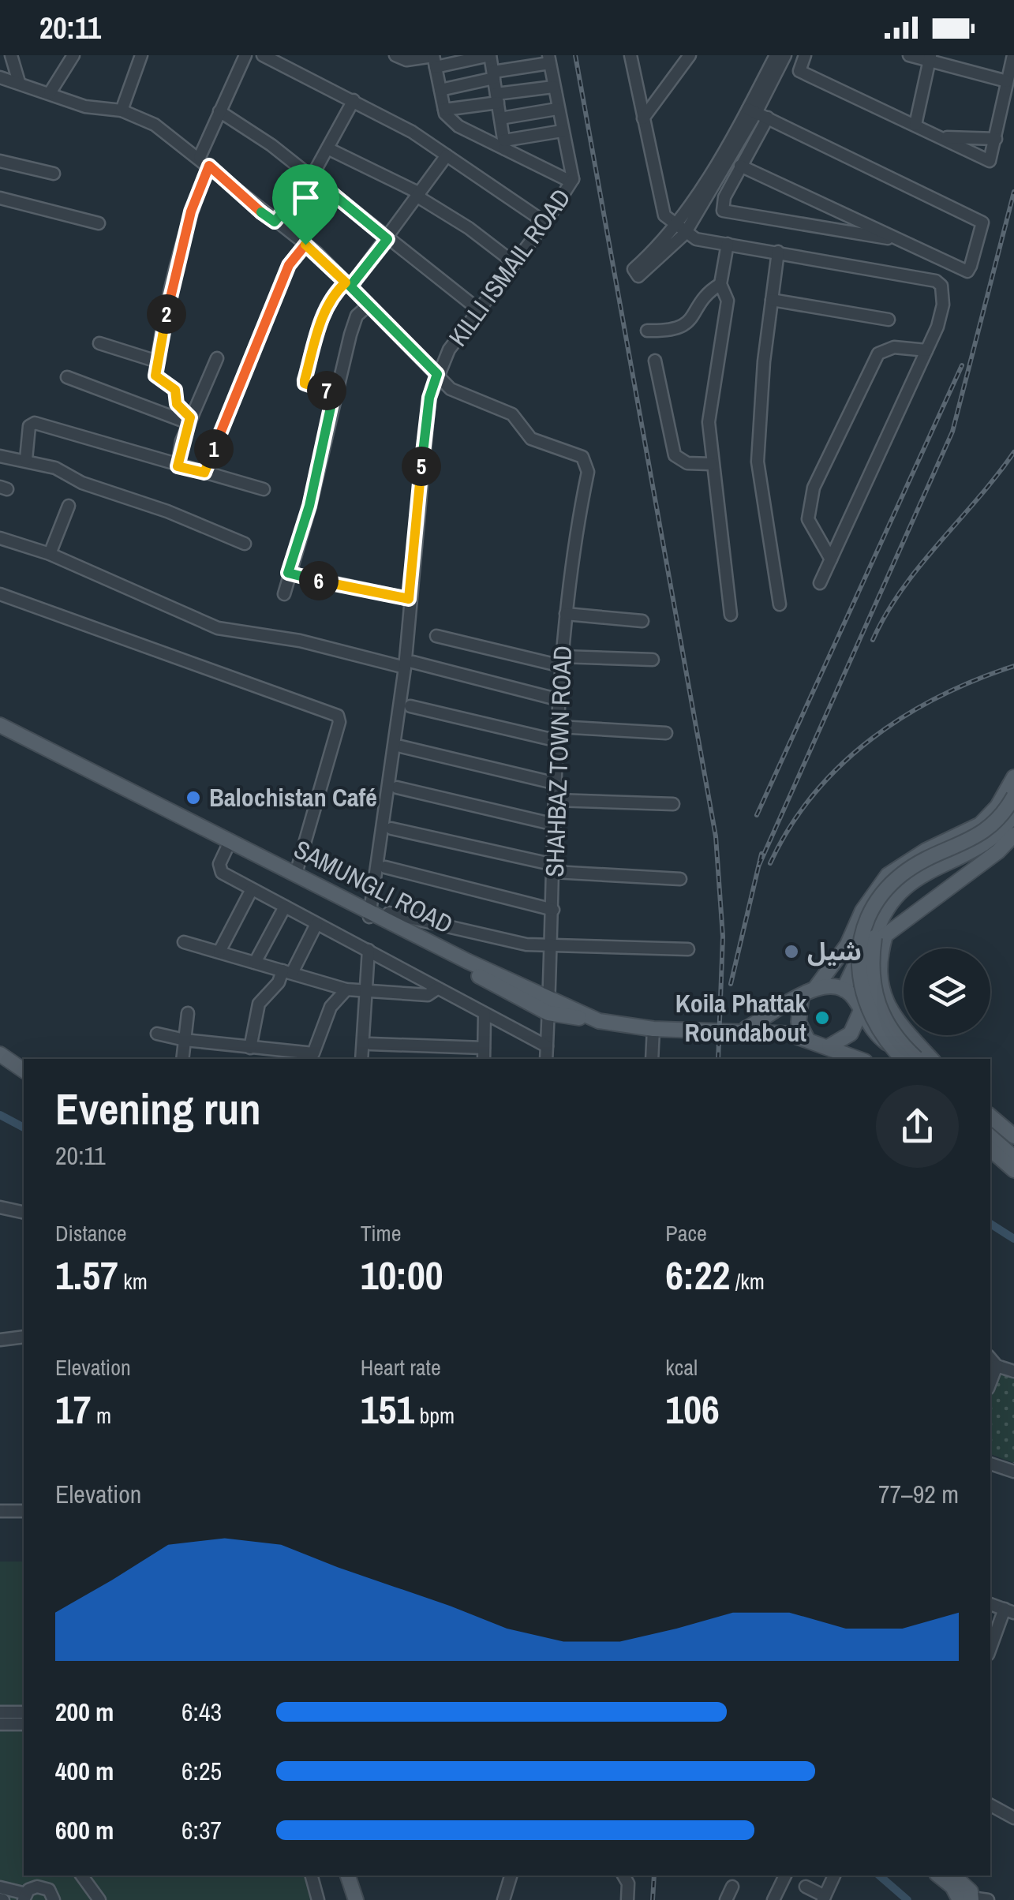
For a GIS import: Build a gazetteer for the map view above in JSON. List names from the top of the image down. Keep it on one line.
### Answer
{"streets":{"main road":["SAMUNGLI ROAD"],"street":["KILLI ISMAIL ROAD","SHAHBAZ TOWN ROAD"]},"crossings":[["KILLI ISMAIL ROAD","SHAHBAZ TOWN ROAD"],["KILLI ISMAIL ROAD","SAMUNGLI ROAD"],["SHAHBAZ TOWN ROAD","SAMUNGLI ROAD"]],"places":["Balochistan Café","شیل","Koila Phattak Roundabout"],"page":{"status":"20:11","pins":["2","7","1","5","6"],"heading":["Evening run","20:11"],"stats":[["Distance","1.57 km"],["Time","10:00"],["Pace","6:22 /km"],["Elevation","17 m"],["Heart rate","151 bpm"],["kcal","106"]],"chart":["Elevation","77–92 m"],"list":[{"name":"200 m","note":"6:43"},{"name":"400 m","note":"6:25"},{"name":"600 m","note":"6:37"}]}}
